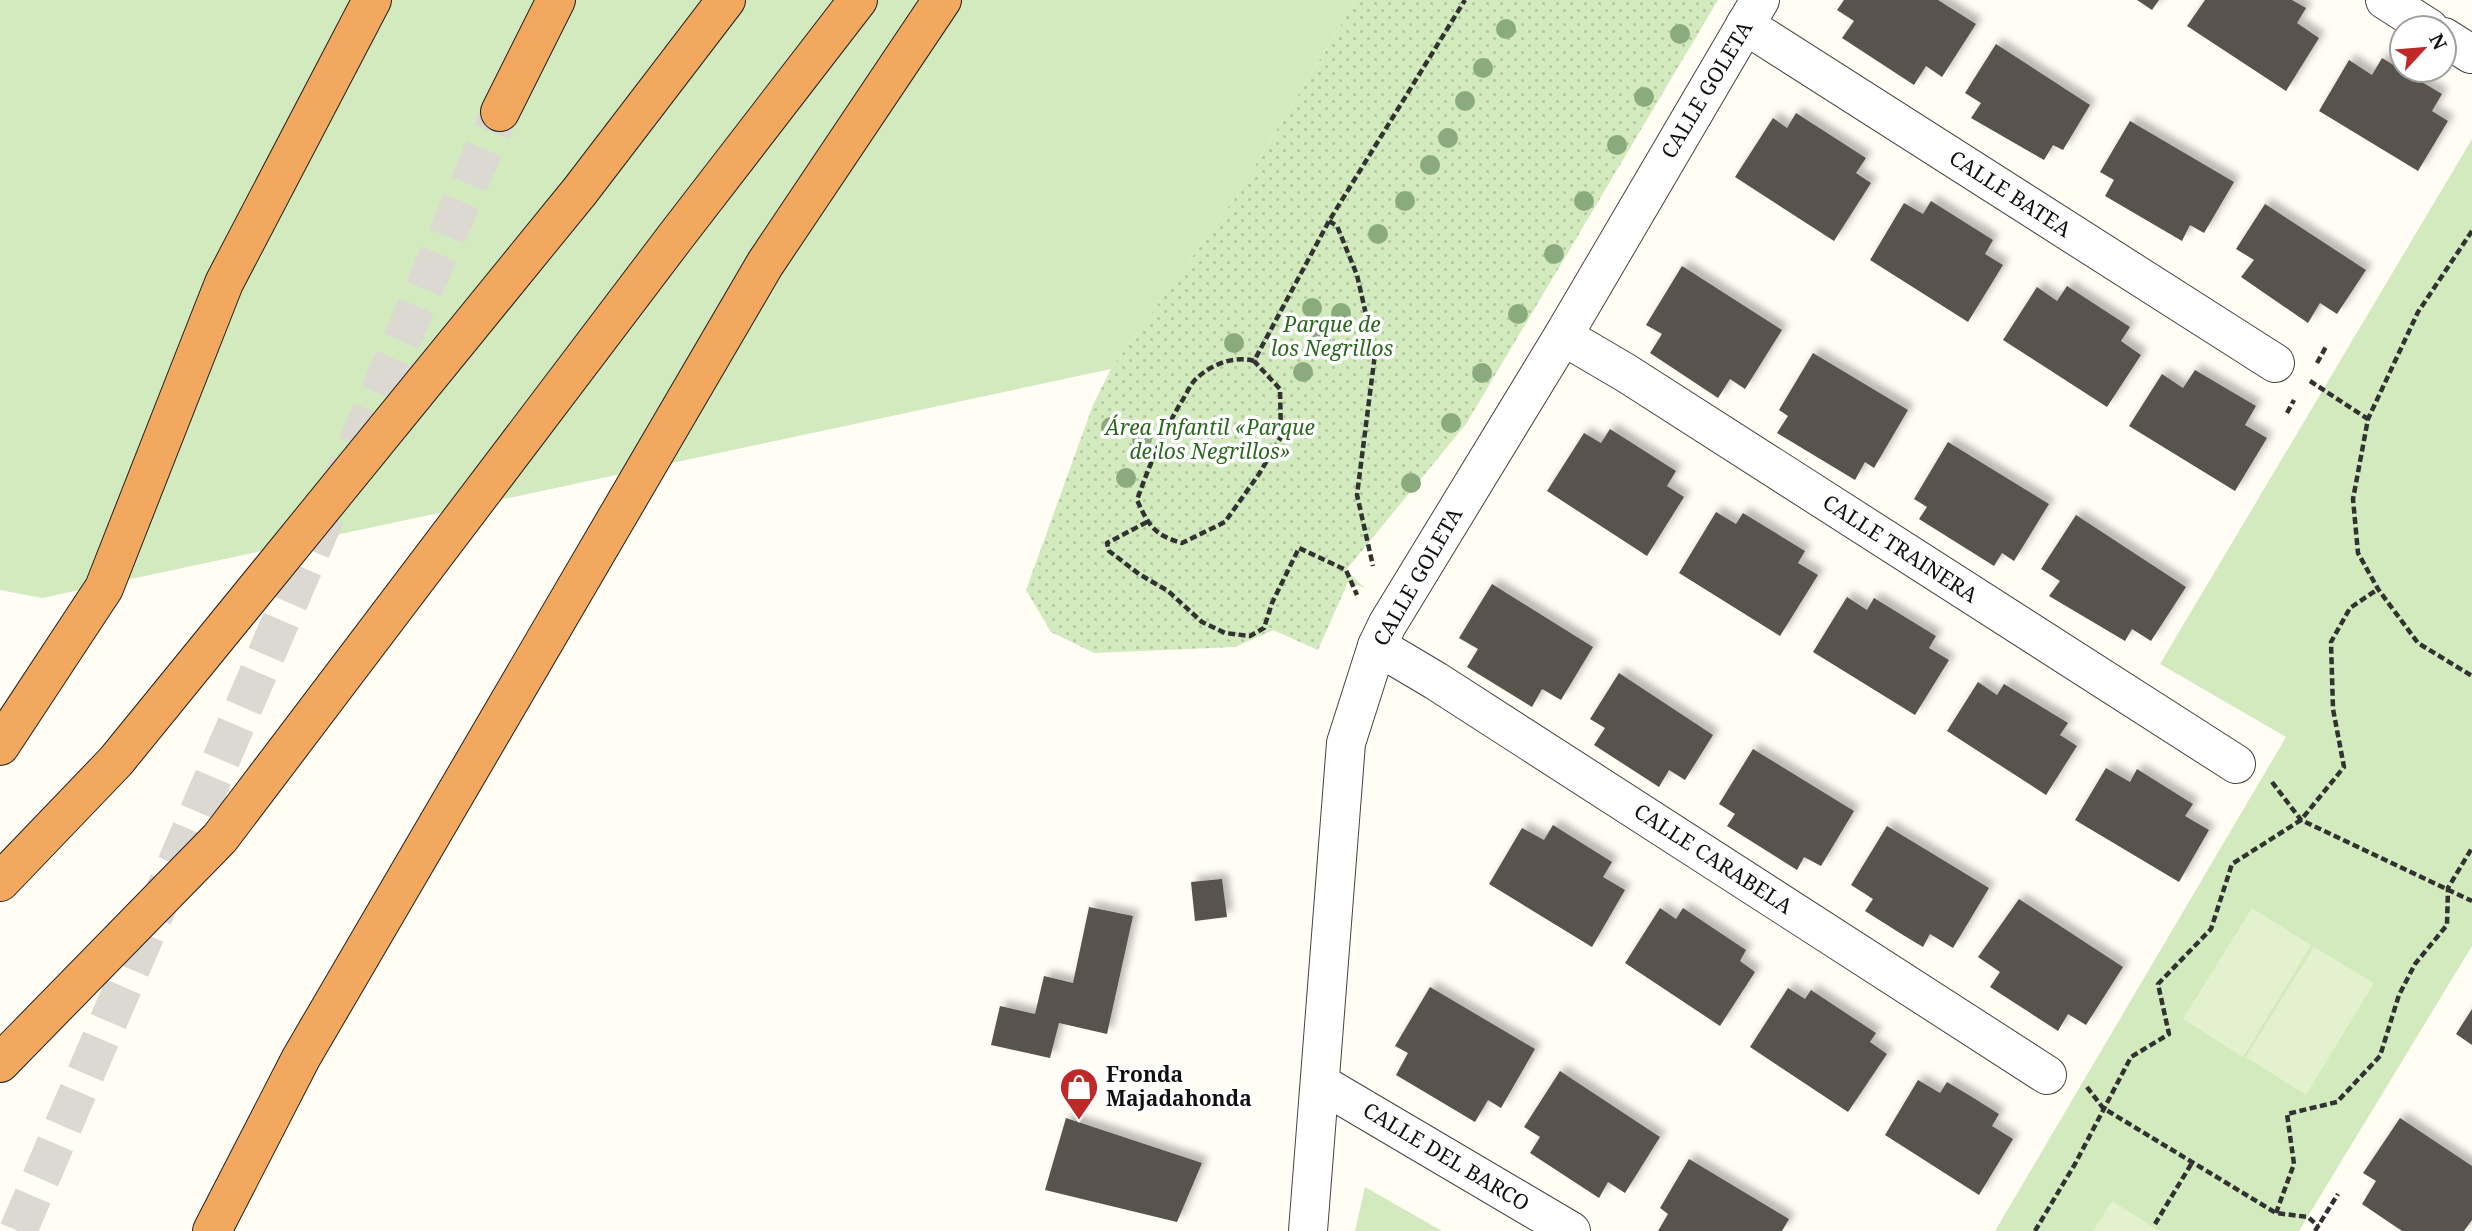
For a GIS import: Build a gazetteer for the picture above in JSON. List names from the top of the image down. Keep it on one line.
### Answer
{"streets":{"street":["CALLE GOLETA","CALLE BATEA","CALLE TRAINERA","CALLE CARABELA","CALLE DEL BARCO"]},"crossings":[["CALLE GOLETA","CALLE BATEA"],["CALLE GOLETA","CALLE TRAINERA"],["CALLE GOLETA","CALLE CARABELA"],["CALLE GOLETA","CALLE DEL BARCO"]],"parks":["Parque de los Negrillos","Área Infantil «Parque de los Negrillos»"],"places":{"shop":["Fronda Majadahonda"]},"north":"top right"}
